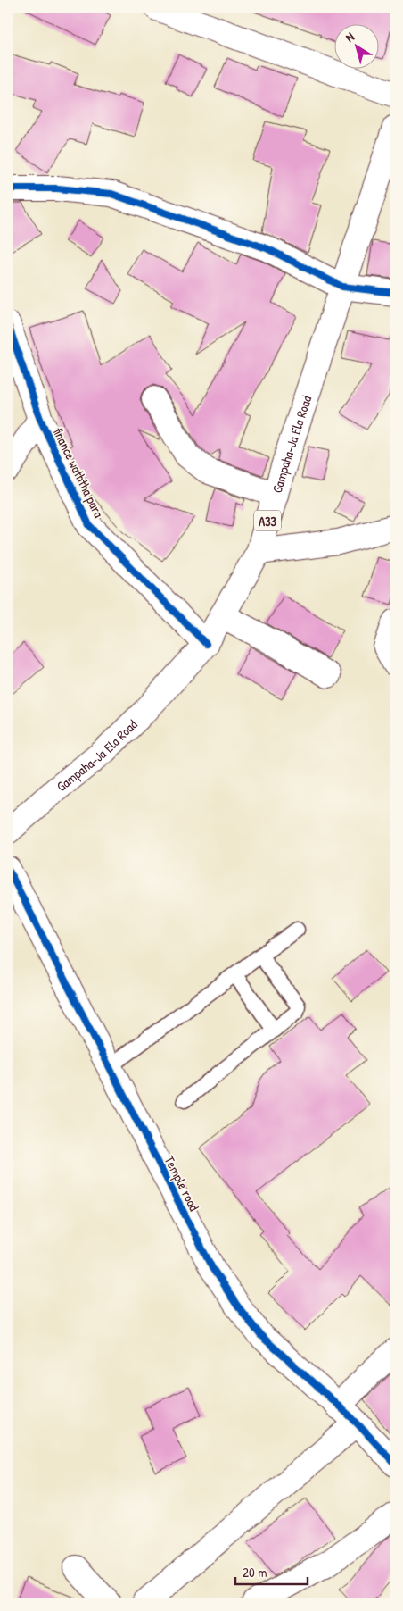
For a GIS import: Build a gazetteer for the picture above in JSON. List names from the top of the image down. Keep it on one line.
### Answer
{"streets":{"main road":["Gampaha-Ja Ela Road","finance waththa para","A33","Temple road"]},"crossings":[["Gampaha-Ja Ela Road","finance waththa para"]],"scale_bar":"20 m","north":"top left"}
